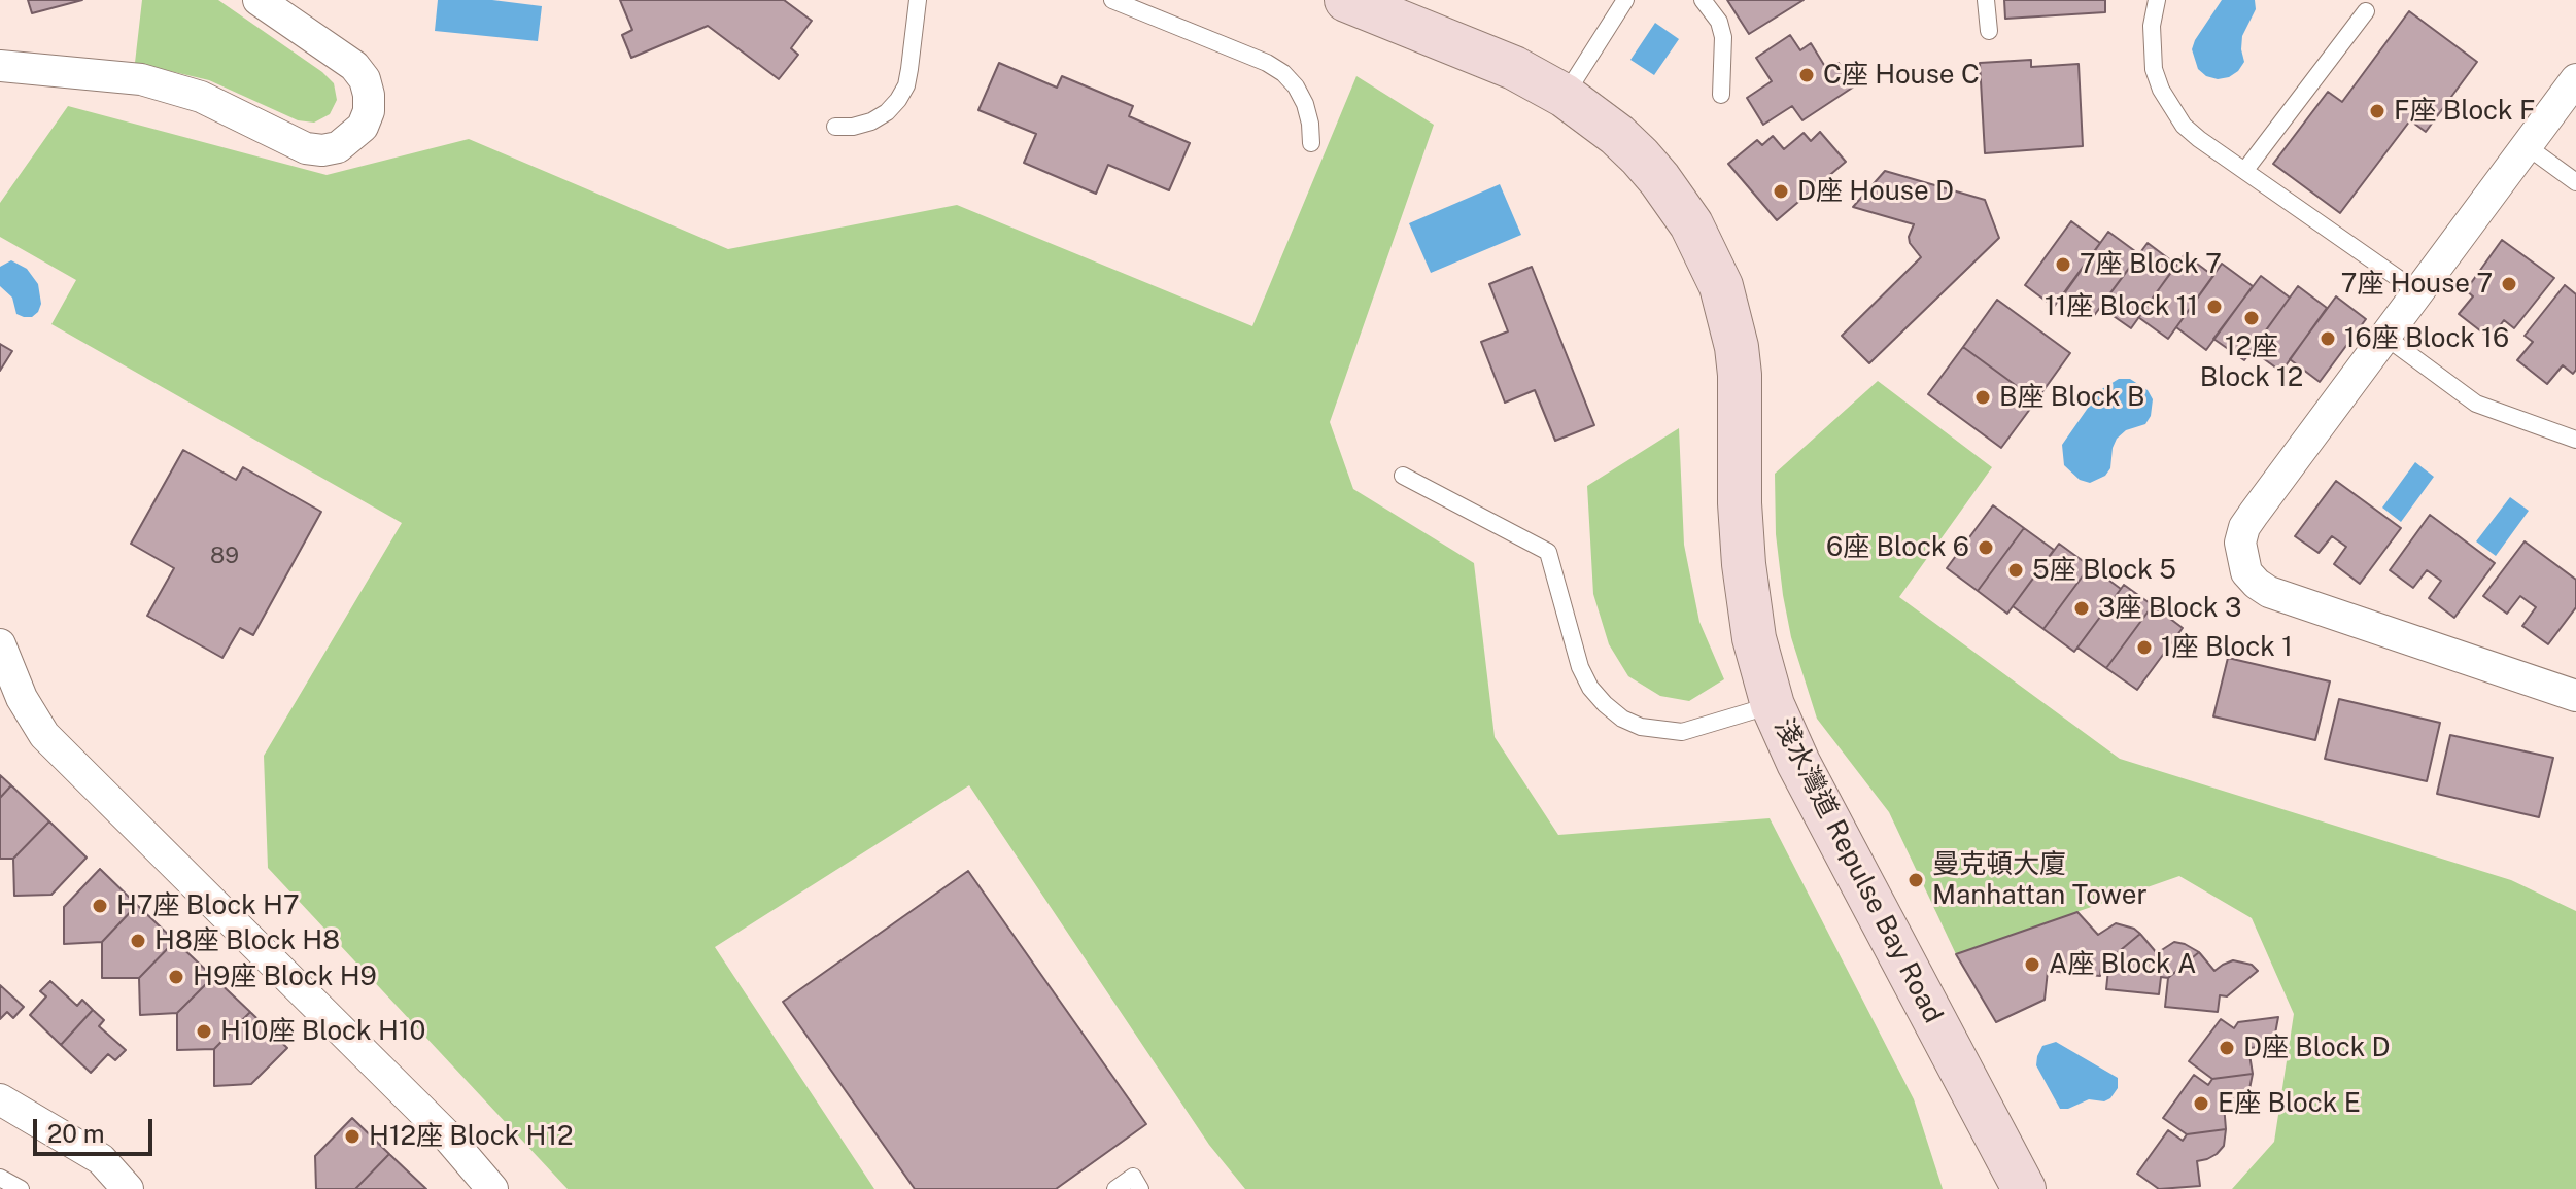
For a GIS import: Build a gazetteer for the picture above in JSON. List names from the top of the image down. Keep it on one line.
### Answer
{"streets":{"main road":["淺水灣道 Repulse Bay Road"]},"places":["C座 House C","F座 Block F","D座 House D","7座 Block 7","7座 House 7","11座 Block 11","12座 Block 12","16座 Block 16","B座 Block B","6座 Block 6","5座 Block 5","3座 Block 3","1座 Block 1","曼克頓大廈 Manhattan Tower","H7座 Block H7","H8座 Block H8","A座 Block A","H9座 Block H9","H10座 Block H10","D座 Block D","E座 Block E","H12座 Block H12"],"house_numbers":["89"],"scale_bar":"20 m"}
